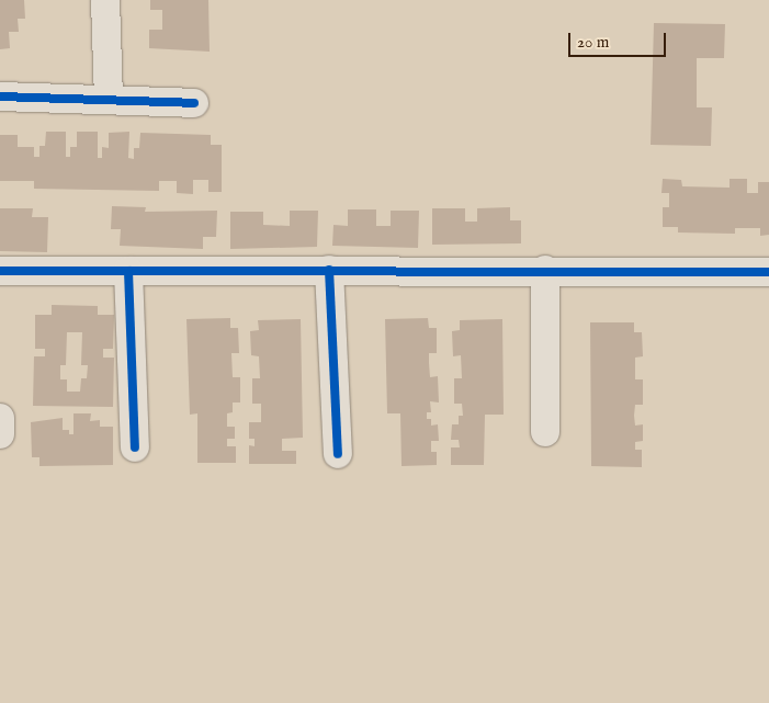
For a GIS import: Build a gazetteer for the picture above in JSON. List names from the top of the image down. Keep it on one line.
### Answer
{"scale_bar":"20 m"}
